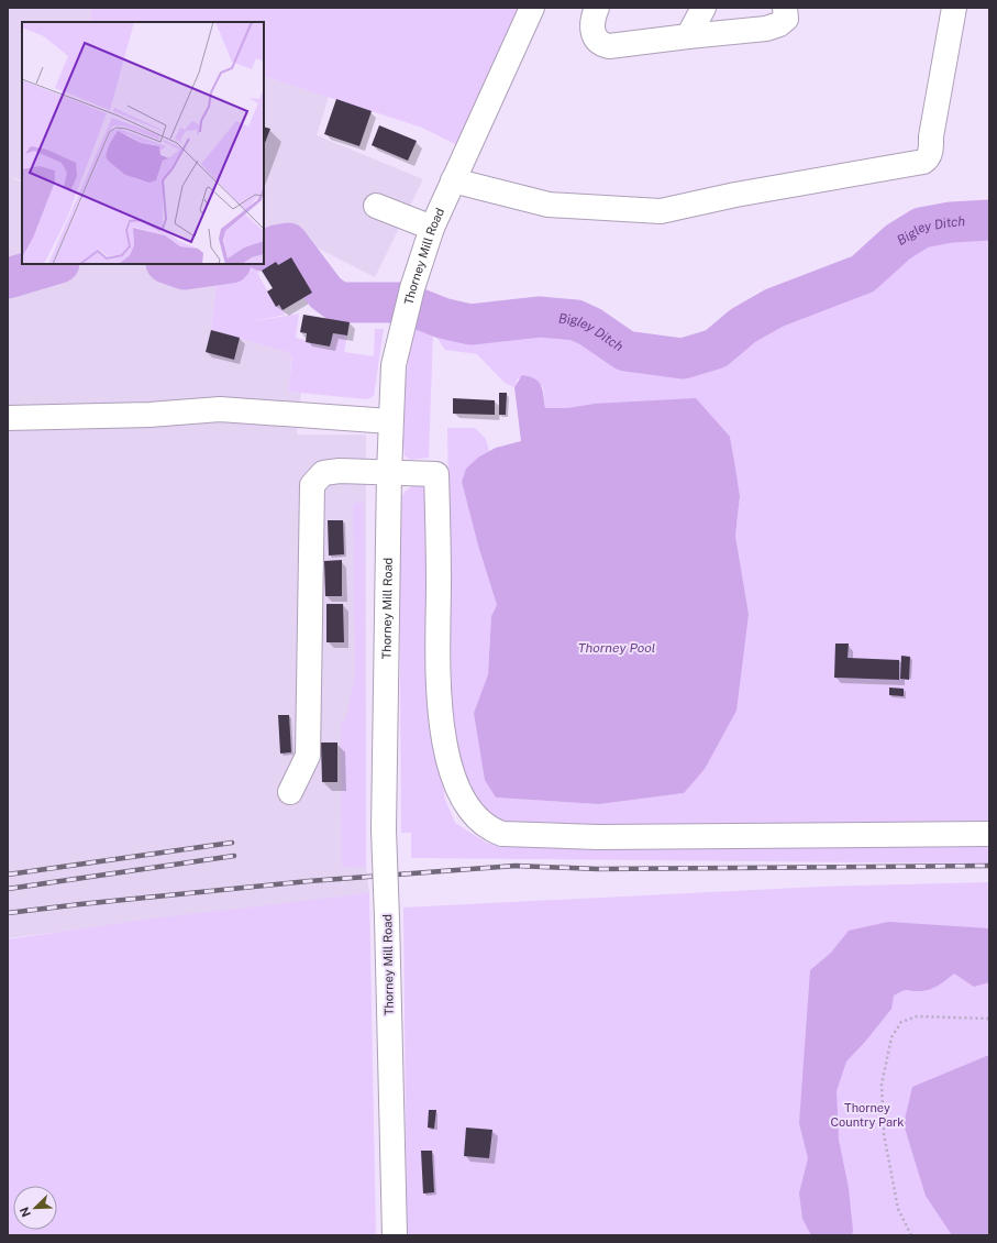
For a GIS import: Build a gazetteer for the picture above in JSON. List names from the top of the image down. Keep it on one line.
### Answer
{"streets":{"street":["Thorney Mill Road"]},"water":["Bigley Ditch","Thorney Pool"],"parks":["Thorney Country Park"],"north":"bottom left"}
